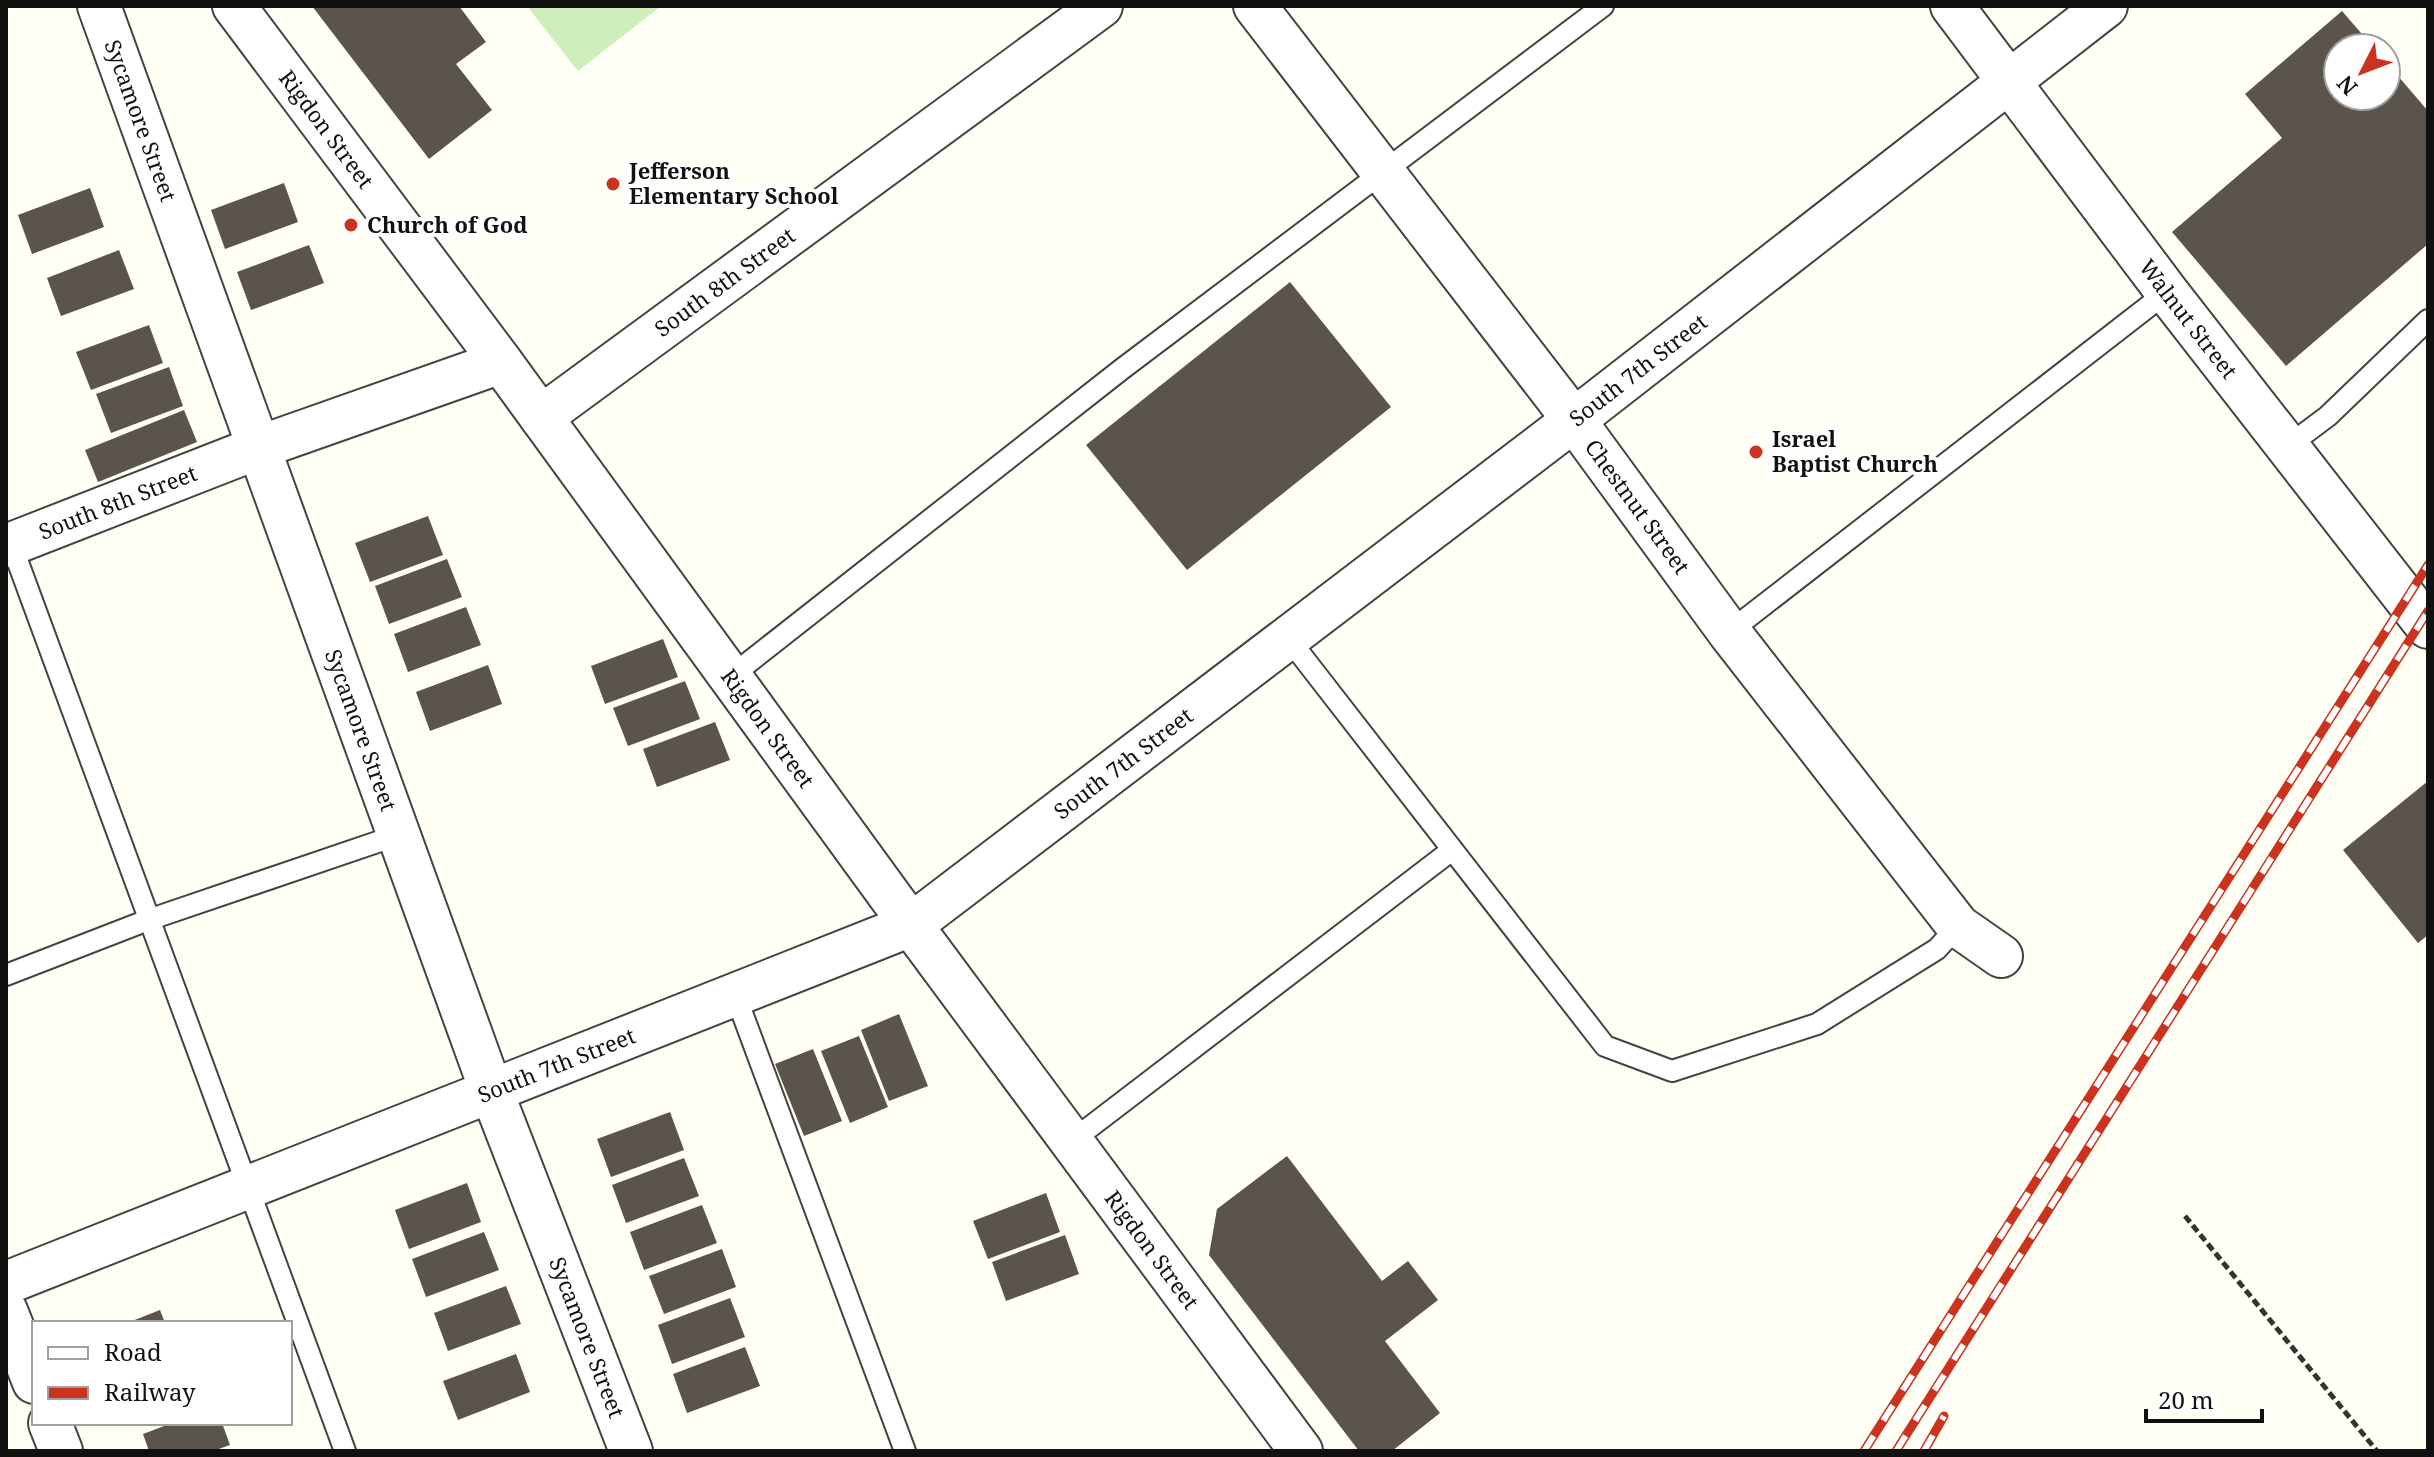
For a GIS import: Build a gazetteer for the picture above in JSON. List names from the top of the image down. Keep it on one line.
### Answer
{"streets":{"street":["Sycamore Street","Rigdon Street","South 8th Street","Walnut Street","South 7th Street","Chestnut Street"]},"crossings":[["Sycamore Street","South 8th Street"],["Sycamore Street","South 7th Street"],["Rigdon Street","South 8th Street"],["Rigdon Street","South 7th Street"],["Walnut Street","South 7th Street"],["South 7th Street","Chestnut Street"]],"places":["Jefferson Elementary School","Church of God","Israel Baptist Church"],"legend":["Road","Railway"],"scale_bar":"20 m","north":"bottom left"}
